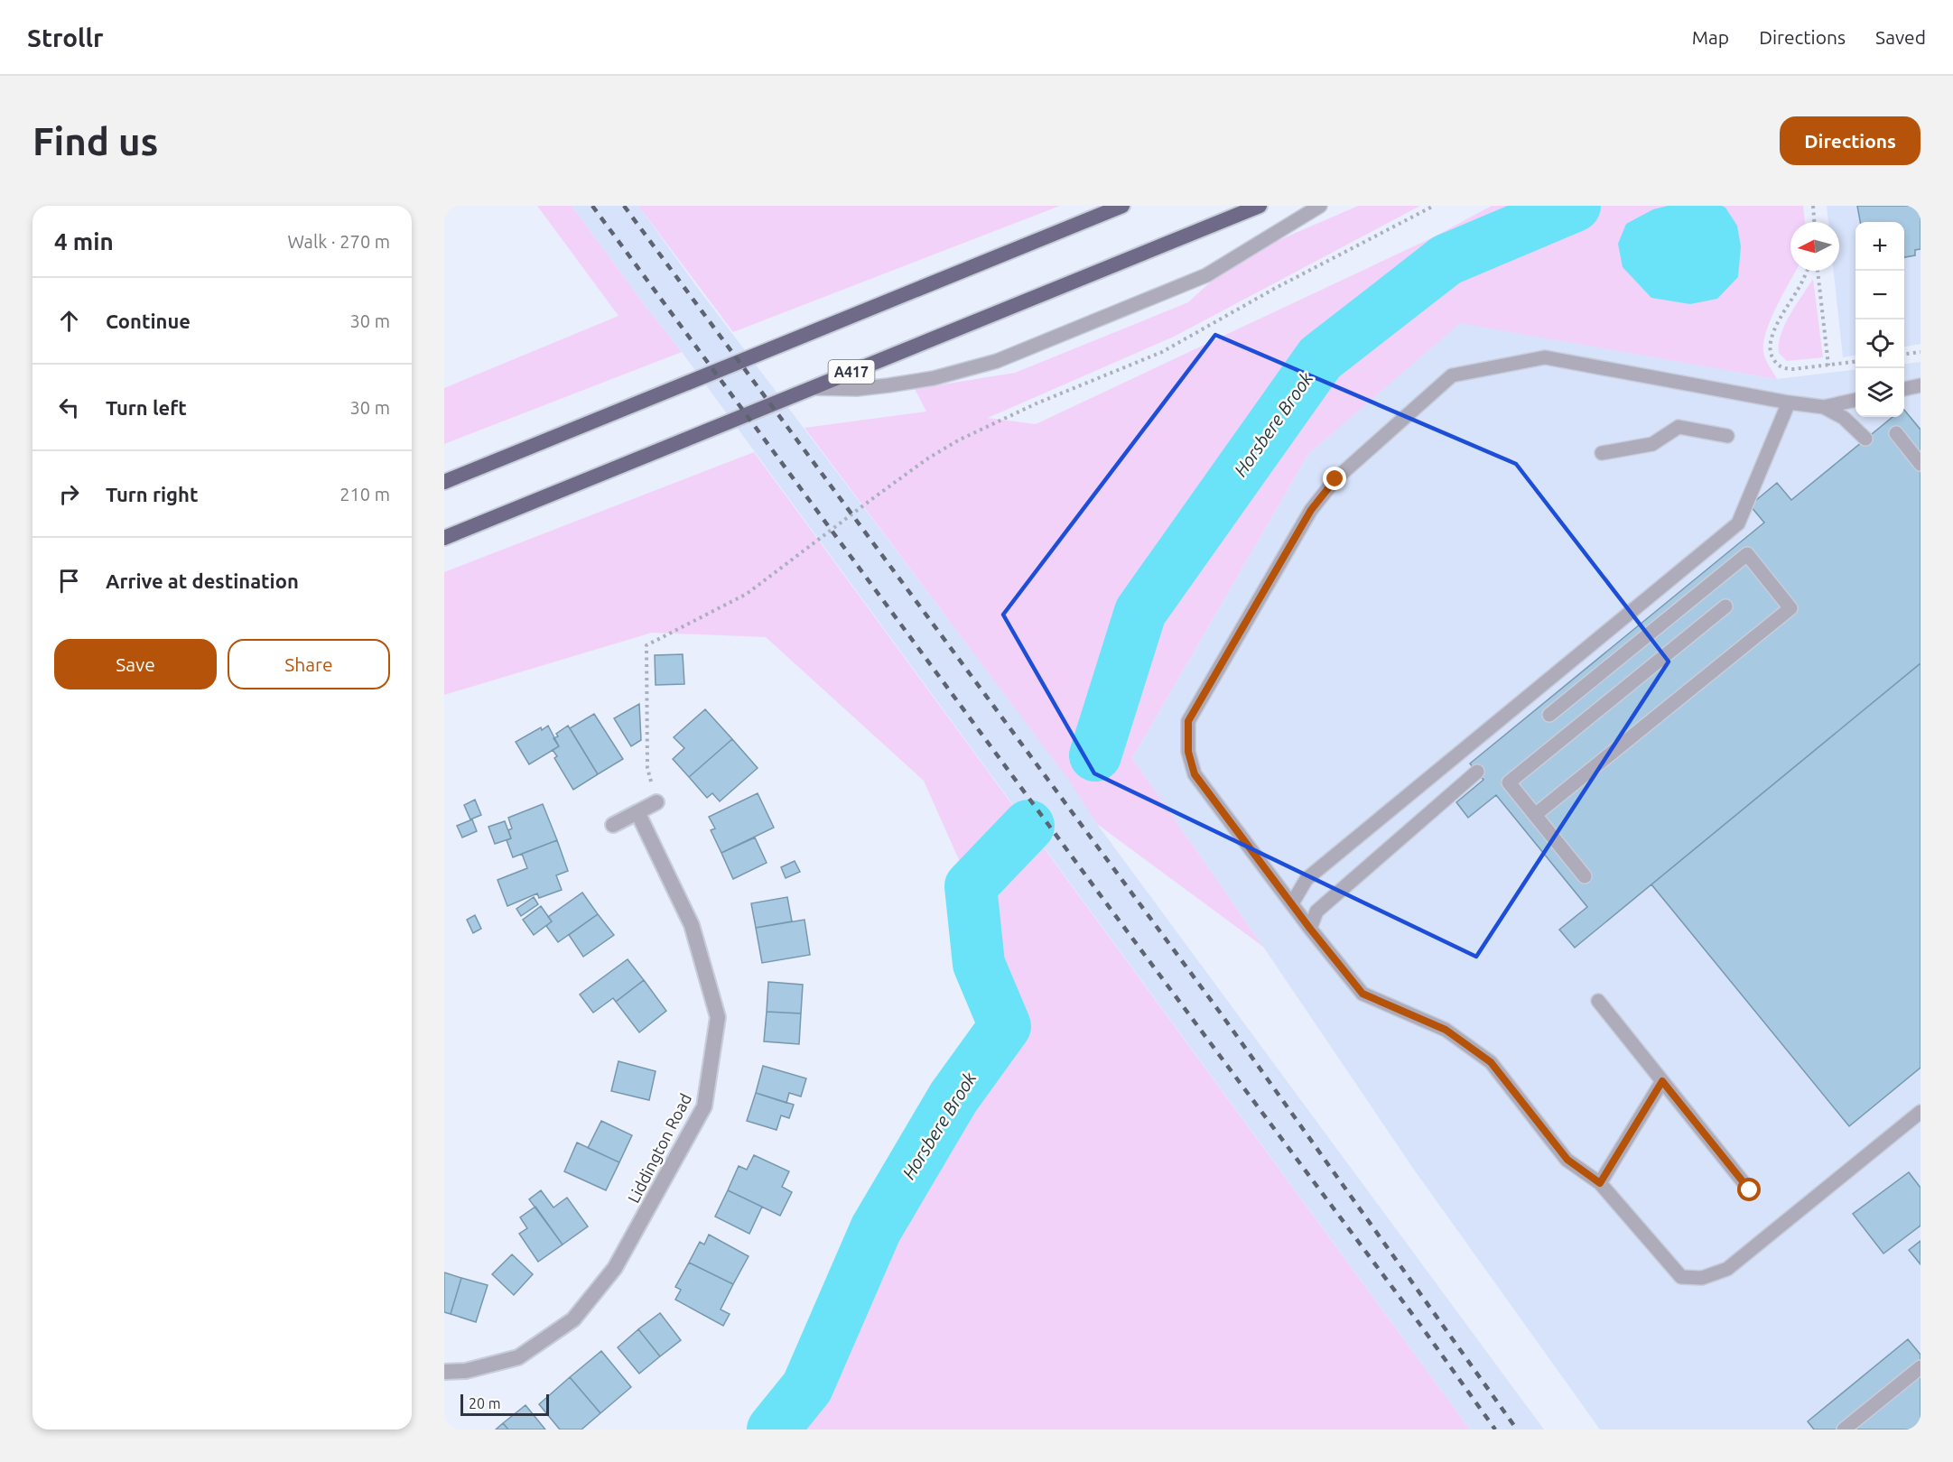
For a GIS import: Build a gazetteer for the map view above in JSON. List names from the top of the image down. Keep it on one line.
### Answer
{"streets":{"highway":["A417"],"street":["Liddington Road"]},"water":["Horsbere Brook"],"scale_bar":"20 m","north":"left","page":{"header":"Strollr","nav":["Map","Directions","Saved"],"buttons":["Directions",["Save","Share"]],"title":"Find us","heading":["4 min","Walk · 270 m"],"map_buttons":["+","−"],"list":[["Continue","30 m"],["Turn left","30 m"],["Turn right","210 m"],"Arrive at destination"],"scale":"20 m"}}
